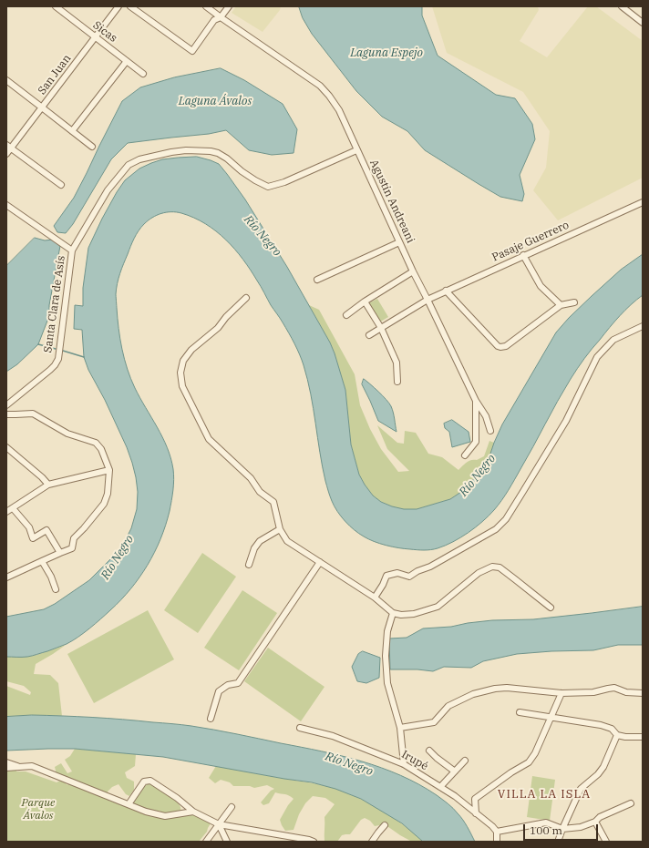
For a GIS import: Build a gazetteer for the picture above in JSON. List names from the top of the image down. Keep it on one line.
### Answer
{"streets":{"street":["Sicas","San Juan","Agustín Andreani","Pasaje Guerrero","Santa Clara de Asís","Irupé"]},"crossings":[["Sicas","San Juan"],["Agustín Andreani","Pasaje Guerrero"],["Agustín Andreani","Santa Clara de Asís"]],"districts":["VILLA LA ISLA"],"water":["Laguna Espejo","Laguna Ávalos","Río Negro"],"parks":["Parque Ávalos"],"scale_bar":"100 m"}
